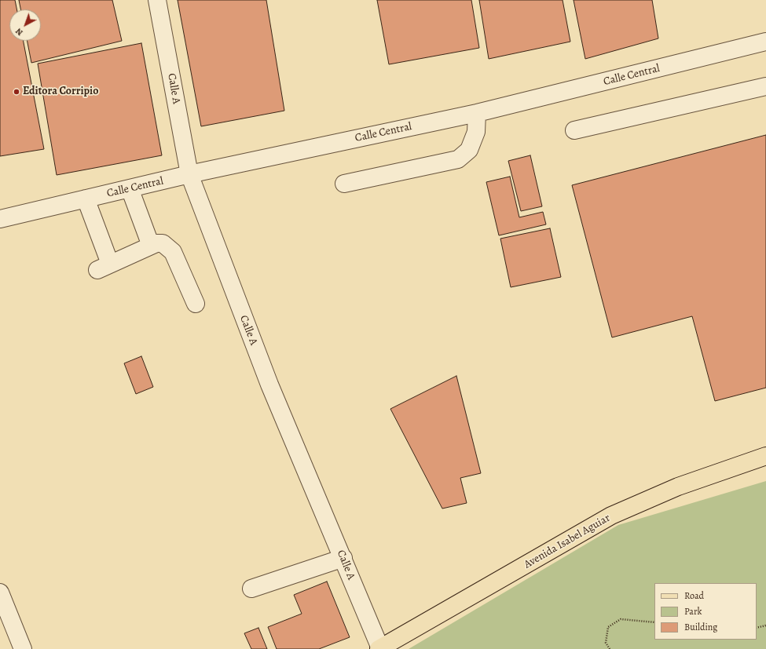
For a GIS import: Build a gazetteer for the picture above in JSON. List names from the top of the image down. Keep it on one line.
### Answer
{"streets":{"main road":["Avenida Isabel Aguiar"],"street":["Calle Central","Calle A"]},"crossings":[["Calle Central","Calle A"],["Calle A","Avenida Isabel Aguiar"]],"places":["Editora Corripio"],"legend":["Road","Park","Building"],"north":"bottom left"}
